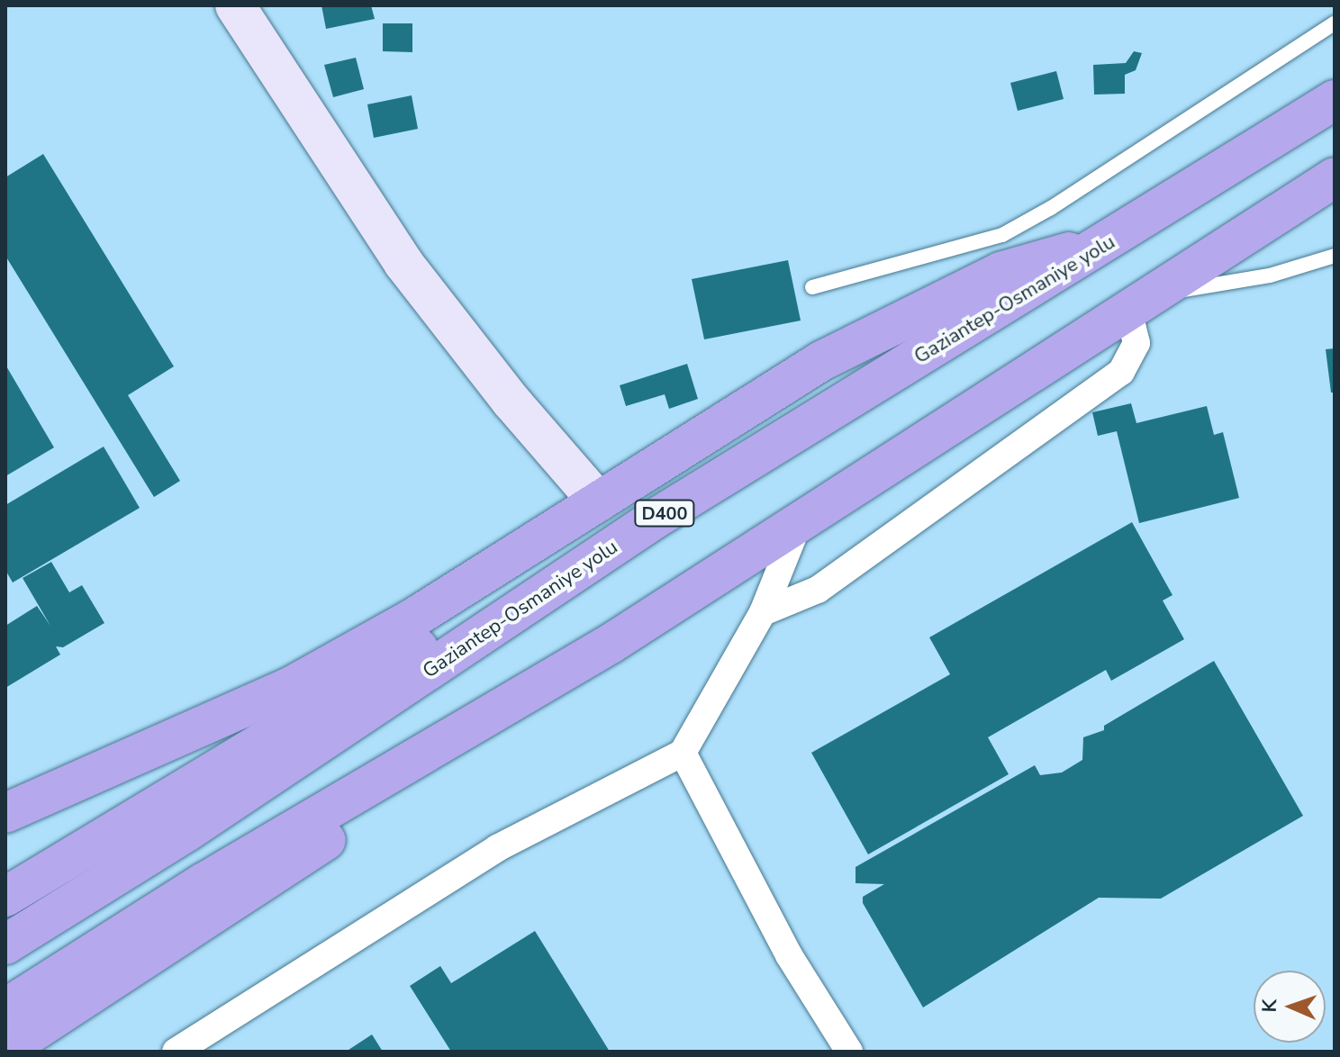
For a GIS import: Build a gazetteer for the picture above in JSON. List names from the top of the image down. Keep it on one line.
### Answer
{"streets":{"highway":["Gaziantep-Osmaniye yolu","D400"]},"crossings":[["Gaziantep-Osmaniye yolu","D400"]],"north":"left"}
